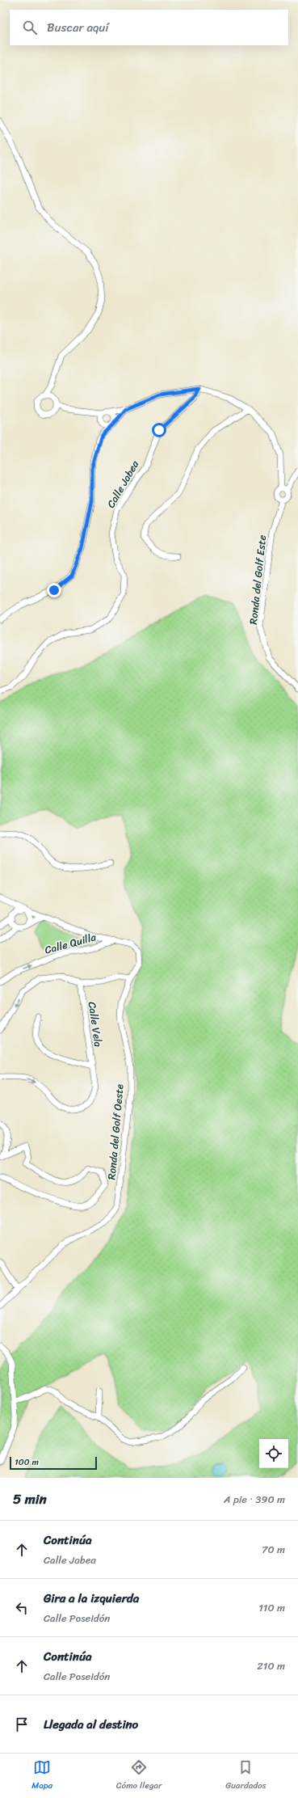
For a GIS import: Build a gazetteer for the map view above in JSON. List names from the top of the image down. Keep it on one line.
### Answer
{"streets":{"street":["Calle Jabea","Ronda del Golf Este","Calle Quilla","Calle Vela","Ronda del Golf Oeste"]},"crossings":[["Calle Quilla","Ronda del Golf Oeste"]],"scale_bar":"100 m","page":{"search":"Buscar aquí","scale":"100 m","heading":["5 min","A pie · 390 m"],"list":[["Continúa","Calle Jabea","70 m"],["Gira a la izquierda","Calle Poseidón","110 m"],["Continúa","Calle Poseidón","210 m"],"Llegada al destino"],"nav":["Mapa","Cómo llegar","Guardados"]}}
